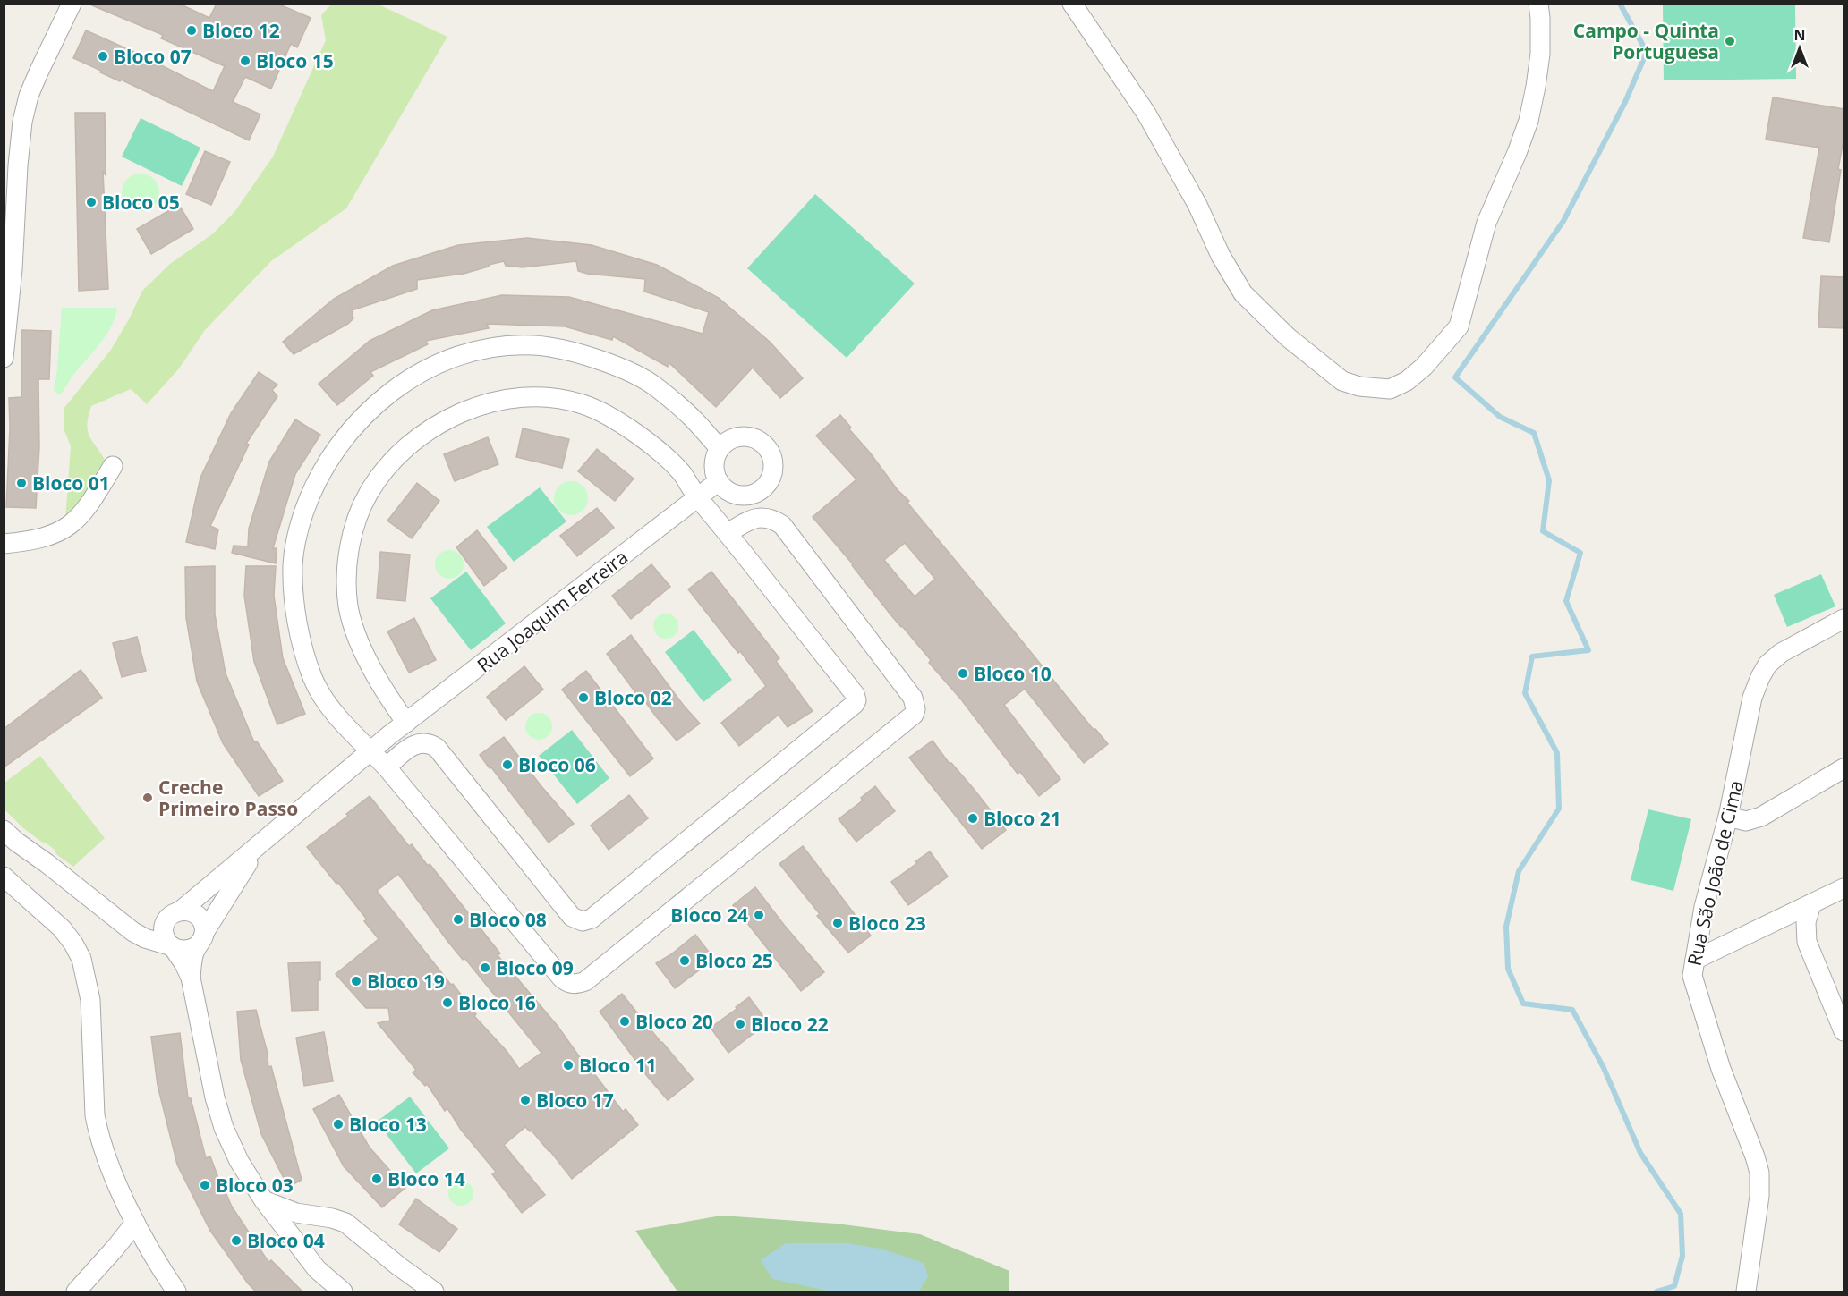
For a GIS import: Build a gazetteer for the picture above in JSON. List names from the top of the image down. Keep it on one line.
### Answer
{"streets":{"street":["Rua Joaquim Ferreira","Rua São João de Cima"]},"places":["Bloco 12","Campo - Quinta Portuguesa","Bloco 07","Bloco 15","Bloco 05","Bloco 01","Bloco 10","Bloco 02","Bloco 06","Creche Primeiro Passo","Bloco 21","Bloco 24","Bloco 08","Bloco 23","Bloco 25","Bloco 09","Bloco 19","Bloco 16","Bloco 20","Bloco 22","Bloco 11","Bloco 17","Bloco 13","Bloco 14","Bloco 03","Bloco 04"],"north":"top"}
